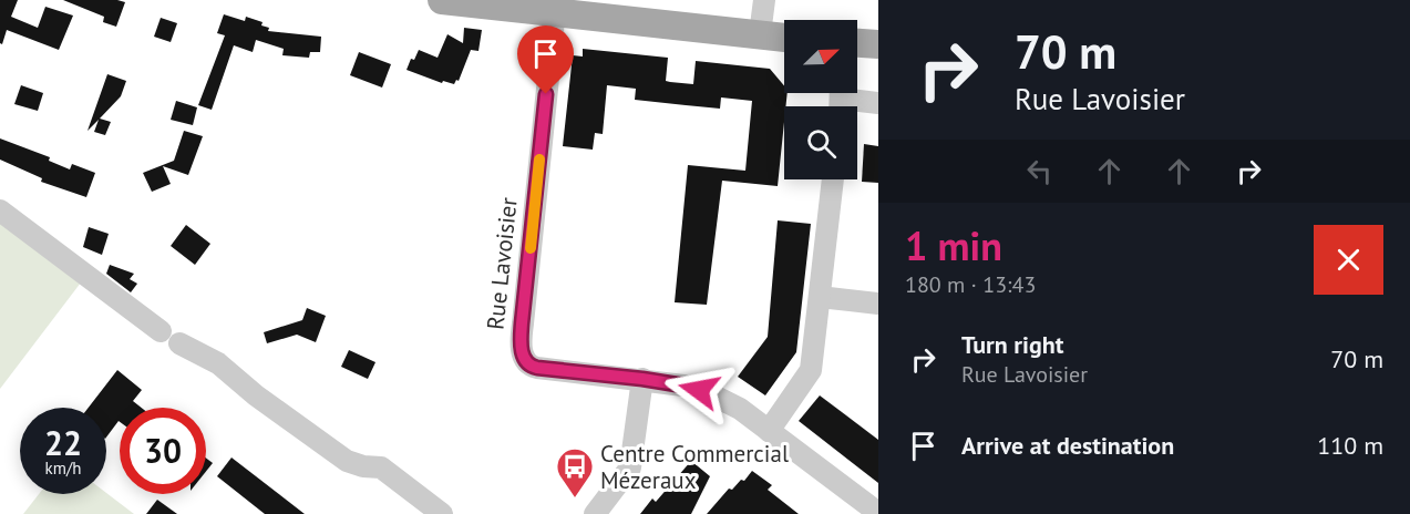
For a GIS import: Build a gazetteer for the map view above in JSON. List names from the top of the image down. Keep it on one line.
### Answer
{"streets":{"street":["Rue Lavoisier"]},"places":{"bus stop":["Centre Commercial Mézeraux"]},"north":"top right","page":{"turn":["70 m","Rue Lavoisier"],"heading":["1 min","180 m · 13:43"],"list":[{"name":"Turn right","note":"Rue Lavoisier","value":"70 m"},{"name":"Arrive at destination","value":"110 m"}],"speed":"22 km/h","limit":"30"}}
